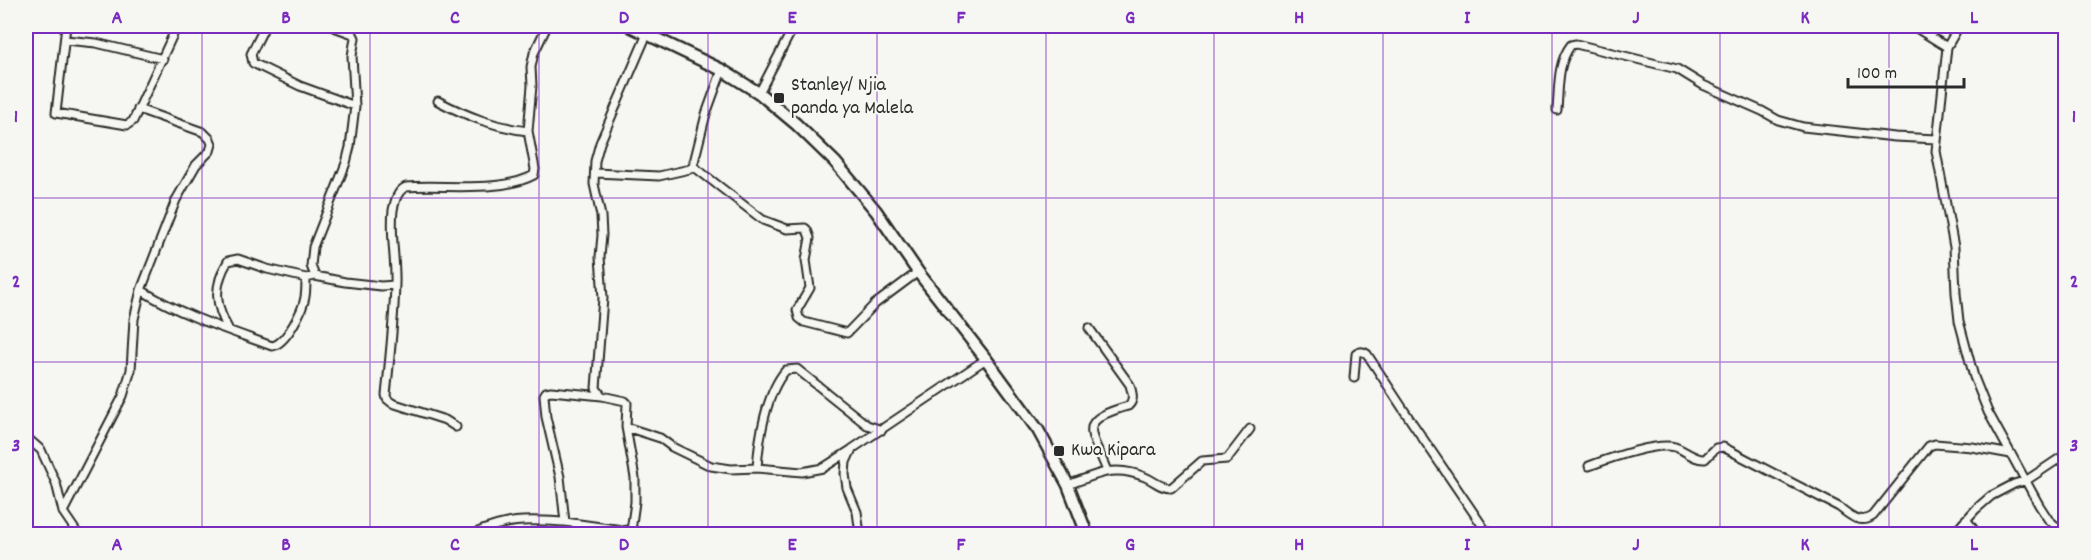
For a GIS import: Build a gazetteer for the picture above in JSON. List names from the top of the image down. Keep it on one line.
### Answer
{"places":{"transit":["Stanley/ Njia panda ya Malela","Kwa Kipara"]},"scale_bar":"100 m","grid":{"columns":["A","B","C","D","E","F","G","H","I","J","K","L"],"rows":["1","2","3"]}}
